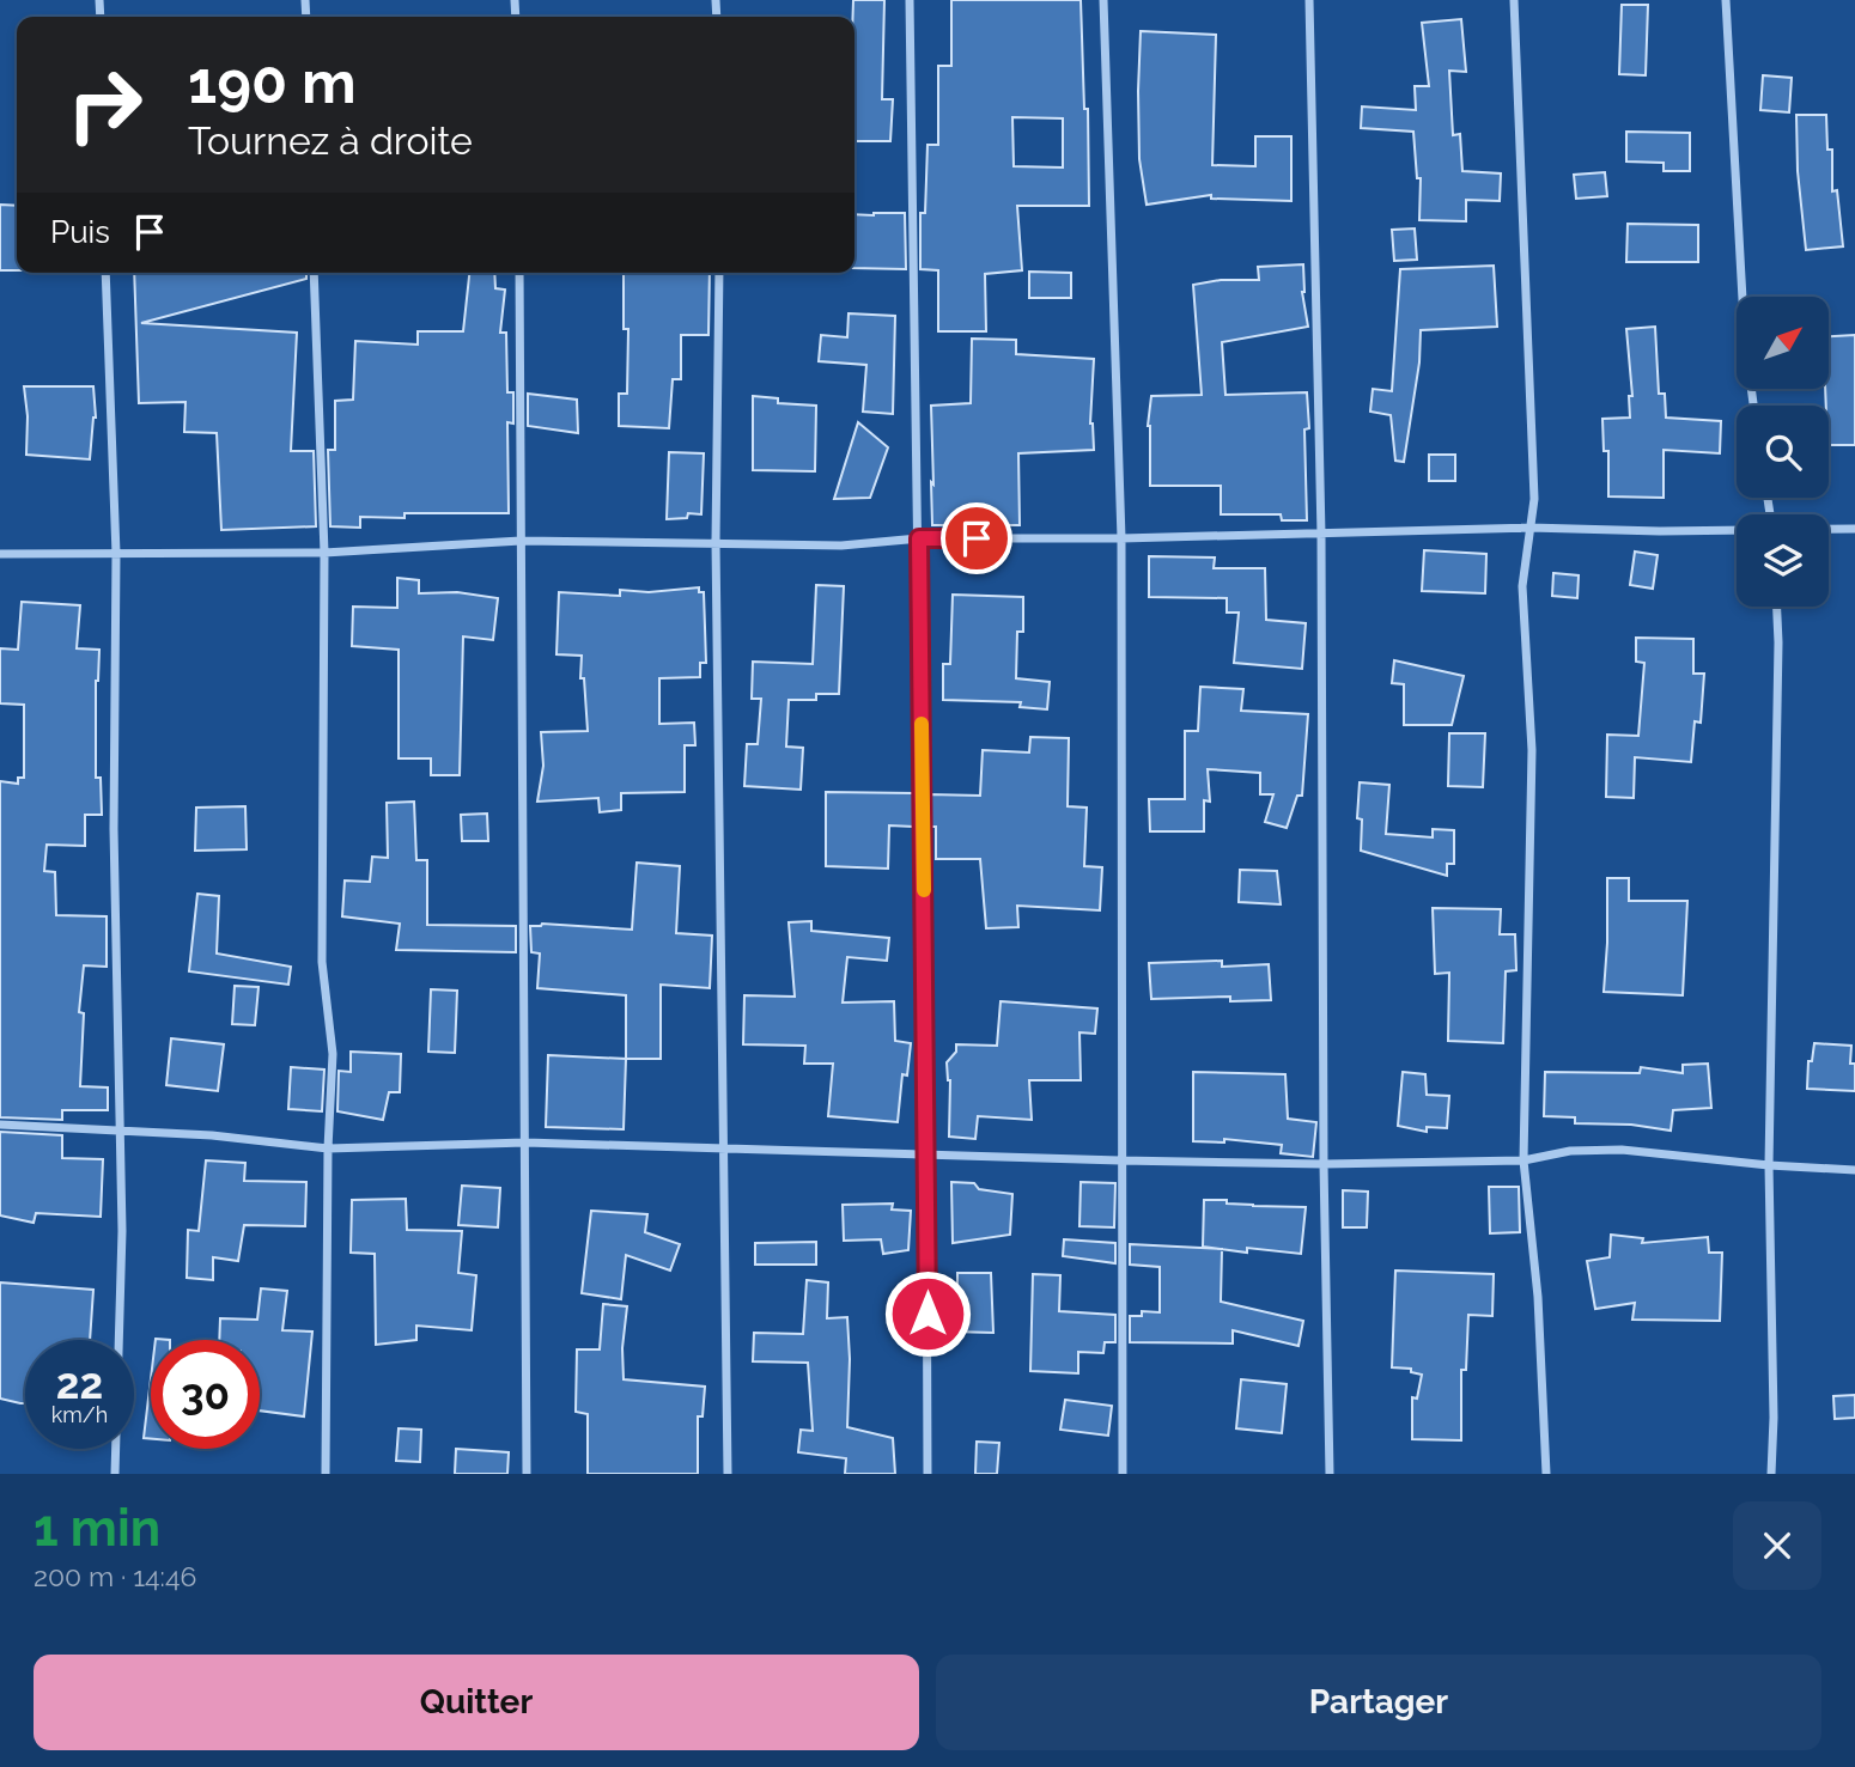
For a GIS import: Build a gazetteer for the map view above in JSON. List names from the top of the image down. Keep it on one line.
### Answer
{"north":"top right","page":{"turn":["190 m","Tournez à droite"],"then":"Puis","speed":"22 km/h","limit":"30","heading":["1 min","200 m · 14:46"],"buttons":["Quitter","Partager"]}}
